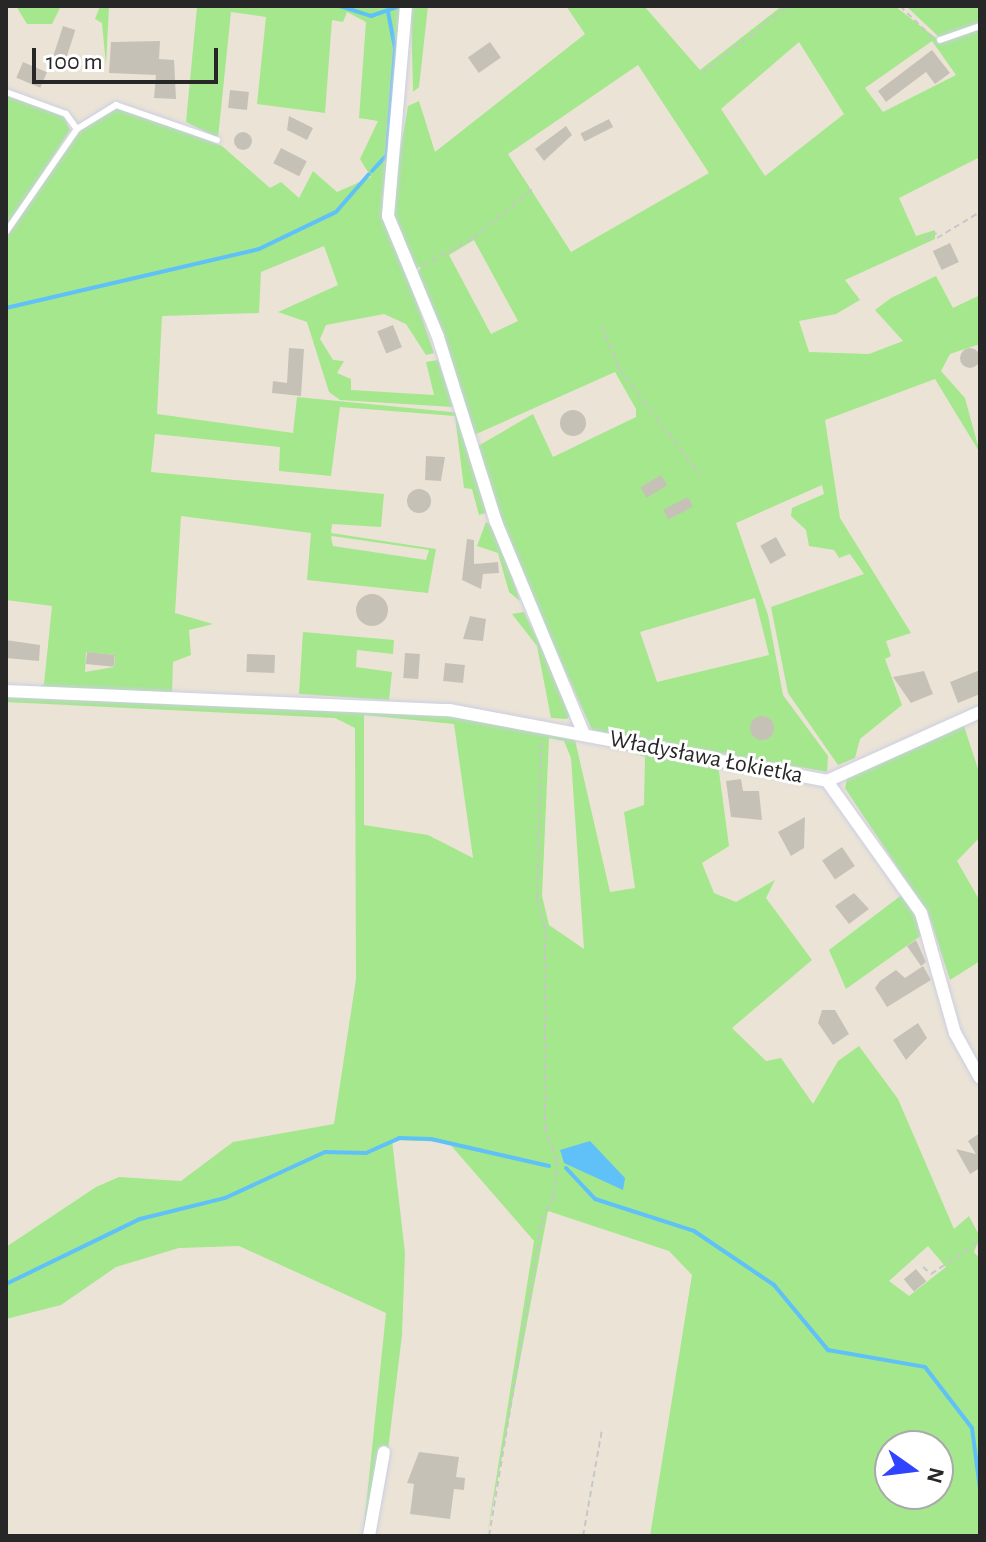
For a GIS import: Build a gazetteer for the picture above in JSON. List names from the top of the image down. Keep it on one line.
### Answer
{"streets":{"street":["Władysława Łokietka"]},"scale_bar":"100 m","north":"right"}
